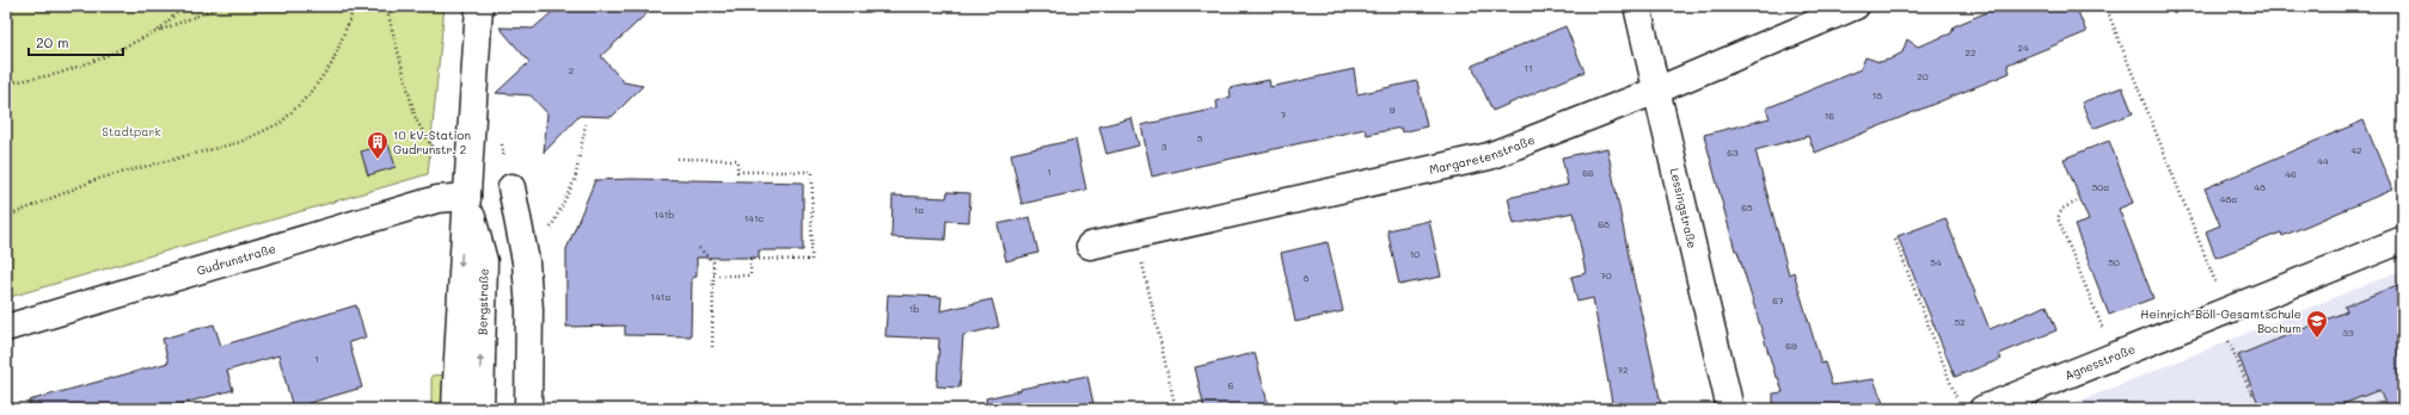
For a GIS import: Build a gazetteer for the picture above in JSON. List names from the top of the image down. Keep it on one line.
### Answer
{"streets":{"street":["Margaretenstraße","Lessingstraße","Gudrunstraße","Bergstraße","Agnesstraße"]},"crossings":[["Margaretenstraße","Lessingstraße"],["Gudrunstraße","Bergstraße"]],"parks":["Stadtpark"],"places":{"building":["10 kV-Station Gudrunstr. 2"],"school or university":["Heinrich-Böll-Gesamtschule Bochum"]},"house_numbers":["24","22","11","2","20","18","9","7","16","5","3","42","63","44","1","66","46","50a","48","48a","65","1a","141b","141c","68","10","54","50","70","8","141a","67","1b","52","33","69","1","72","6"],"scale_bar":"20 m"}
